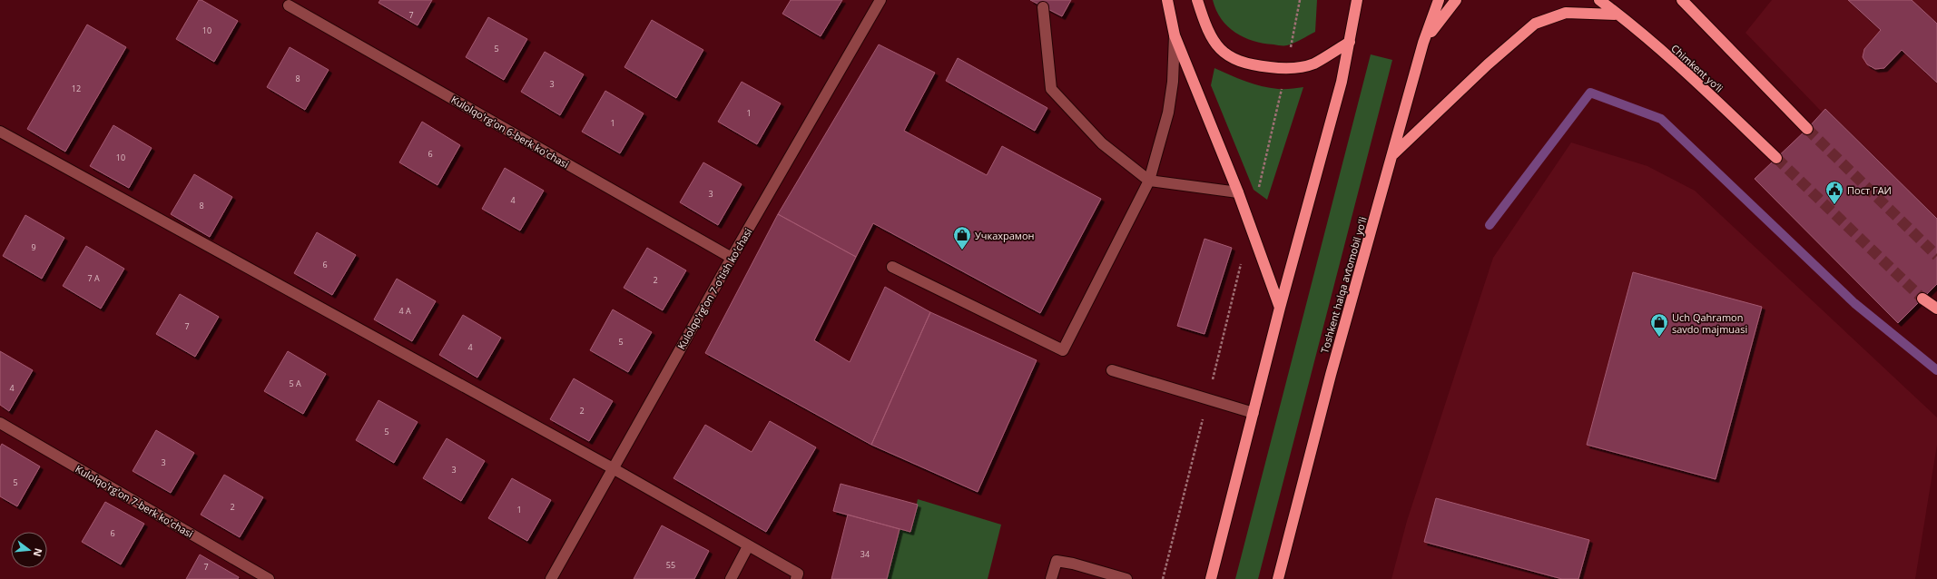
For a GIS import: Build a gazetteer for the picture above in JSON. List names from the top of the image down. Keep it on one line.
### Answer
{"streets":{"highway":["Chimkent yo‘li","Toshkent halqa avtomobil yo'li"],"street":["Kulolqo'rg'on 6-berk ko'chasi","Kulolqo'rg'on 7-o'tish ko'chasi","Kulolqo'rg'on 7-berk ko'chasi"]},"crossings":[["Kulolqo'rg'on 6-berk ko'chasi","Kulolqo'rg'on 7-o'tish ko'chasi"]],"places":{"public building":["Пост ГАИ"],"shop":["Учкахрамон","Uch Qahramon savdo majmuasi"]},"house_numbers":["7","10","5","8","3","12","1","1","6","10","3","4","8","9","6","7 A","2","4 A","7","5","4","5 A","4","2","5","3","3","5","2","1","6","34","55","7"],"north":"right"}
